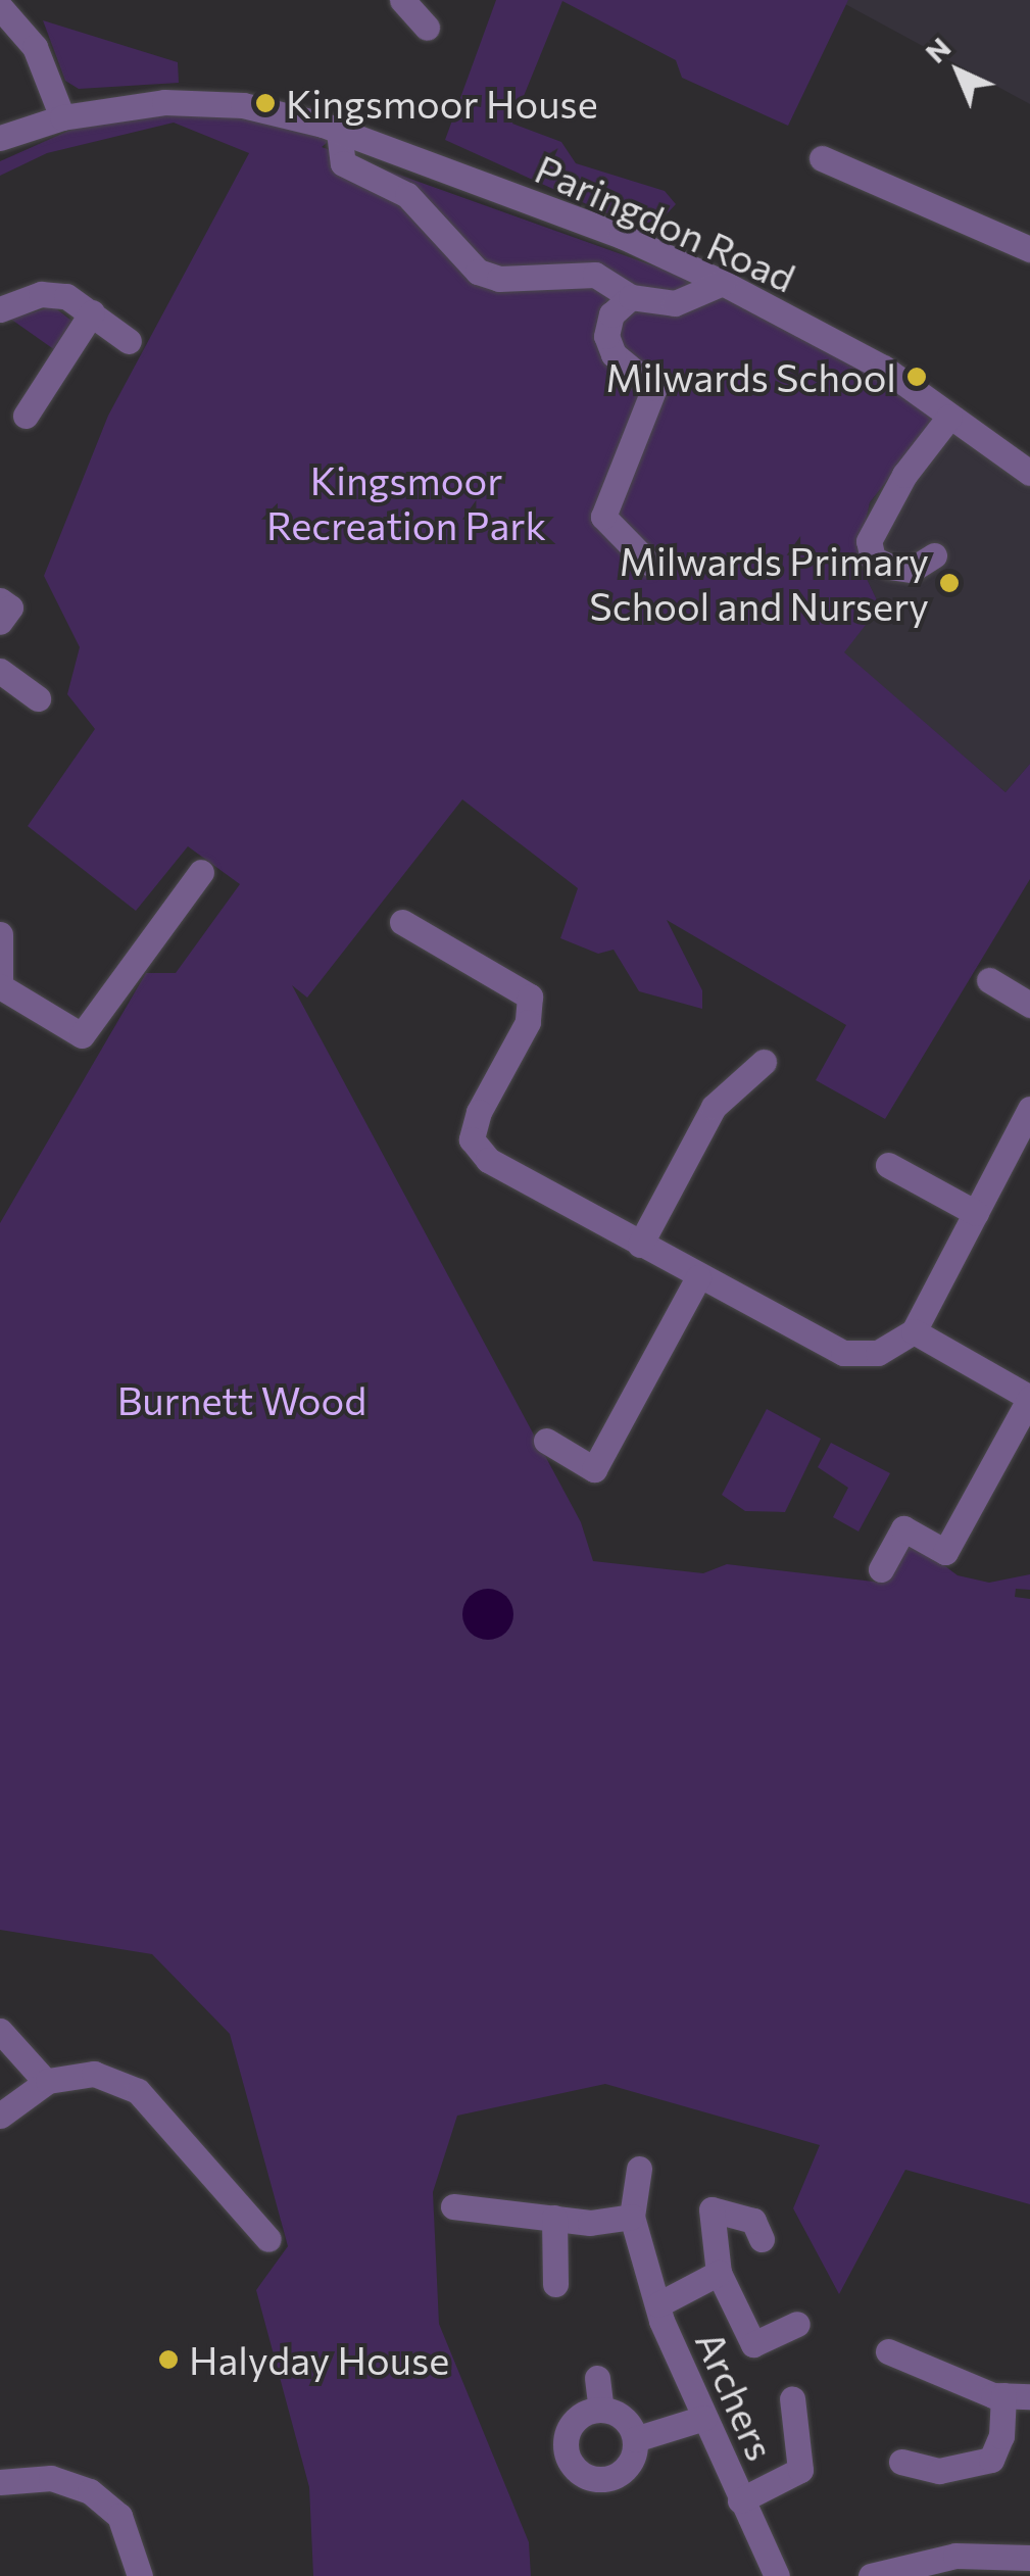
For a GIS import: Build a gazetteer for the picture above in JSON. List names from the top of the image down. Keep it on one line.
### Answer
{"streets":{"street":["Paringdon Road","Archers"]},"parks":["Kingsmoor Recreation Park","Burnett Wood"],"places":["Kingsmoor House","Milwards School","Milwards Primary School and Nursery","Halyday House"],"north":"top left"}
